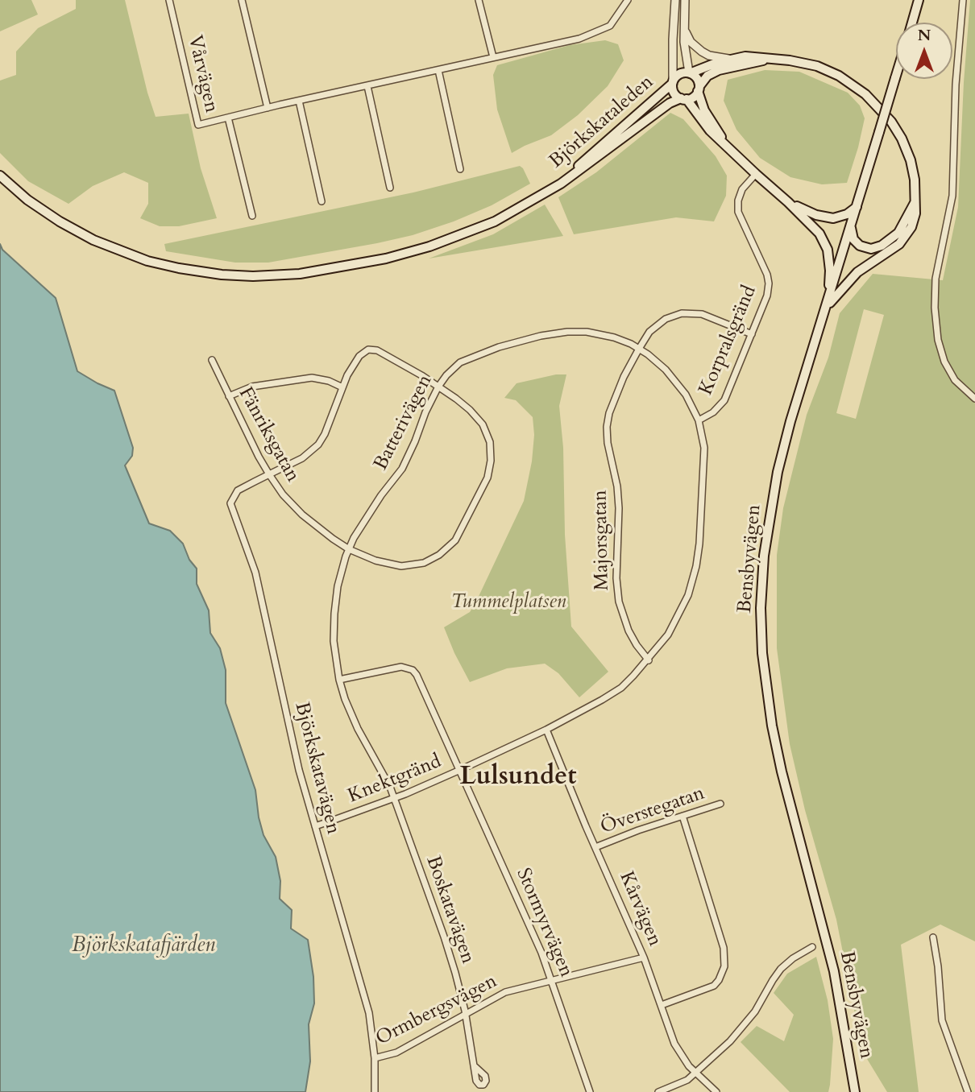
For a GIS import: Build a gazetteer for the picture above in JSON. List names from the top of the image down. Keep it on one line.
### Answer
{"streets":{"main road":["Björkskataleden","Bensbyvägen"],"street":["Vårvägen","Korpralsgränd","Batterivägen","Fänriksgatan","Majorsgatan","Björkskatavägen","Knektgränd","Överstegatan","Kårvägen","Boskatavägen","Stormyrvägen","Ormbergsvägen"]},"crossings":[["Korpralsgränd","Batterivägen"],["Korpralsgränd","Majorsgatan"],["Batterivägen","Fänriksgatan"],["Batterivägen","Majorsgatan"],["Batterivägen","Knektgränd"],["Batterivägen","Kårvägen"],["Batterivägen","Boskatavägen"],["Batterivägen","Stormyrvägen"],["Fänriksgatan","Björkskatavägen"],["Björkskatavägen","Knektgränd"],["Björkskatavägen","Ormbergsvägen"],["Knektgränd","Kårvägen"],["Knektgränd","Boskatavägen"],["Knektgränd","Stormyrvägen"],["Överstegatan","Kårvägen"],["Kårvägen","Ormbergsvägen"],["Boskatavägen","Ormbergsvägen"],["Stormyrvägen","Ormbergsvägen"]],"districts":["Lulsundet"],"water":["Björkskatafjärden"],"parks":["Tummelplatsen"],"north":"top"}
